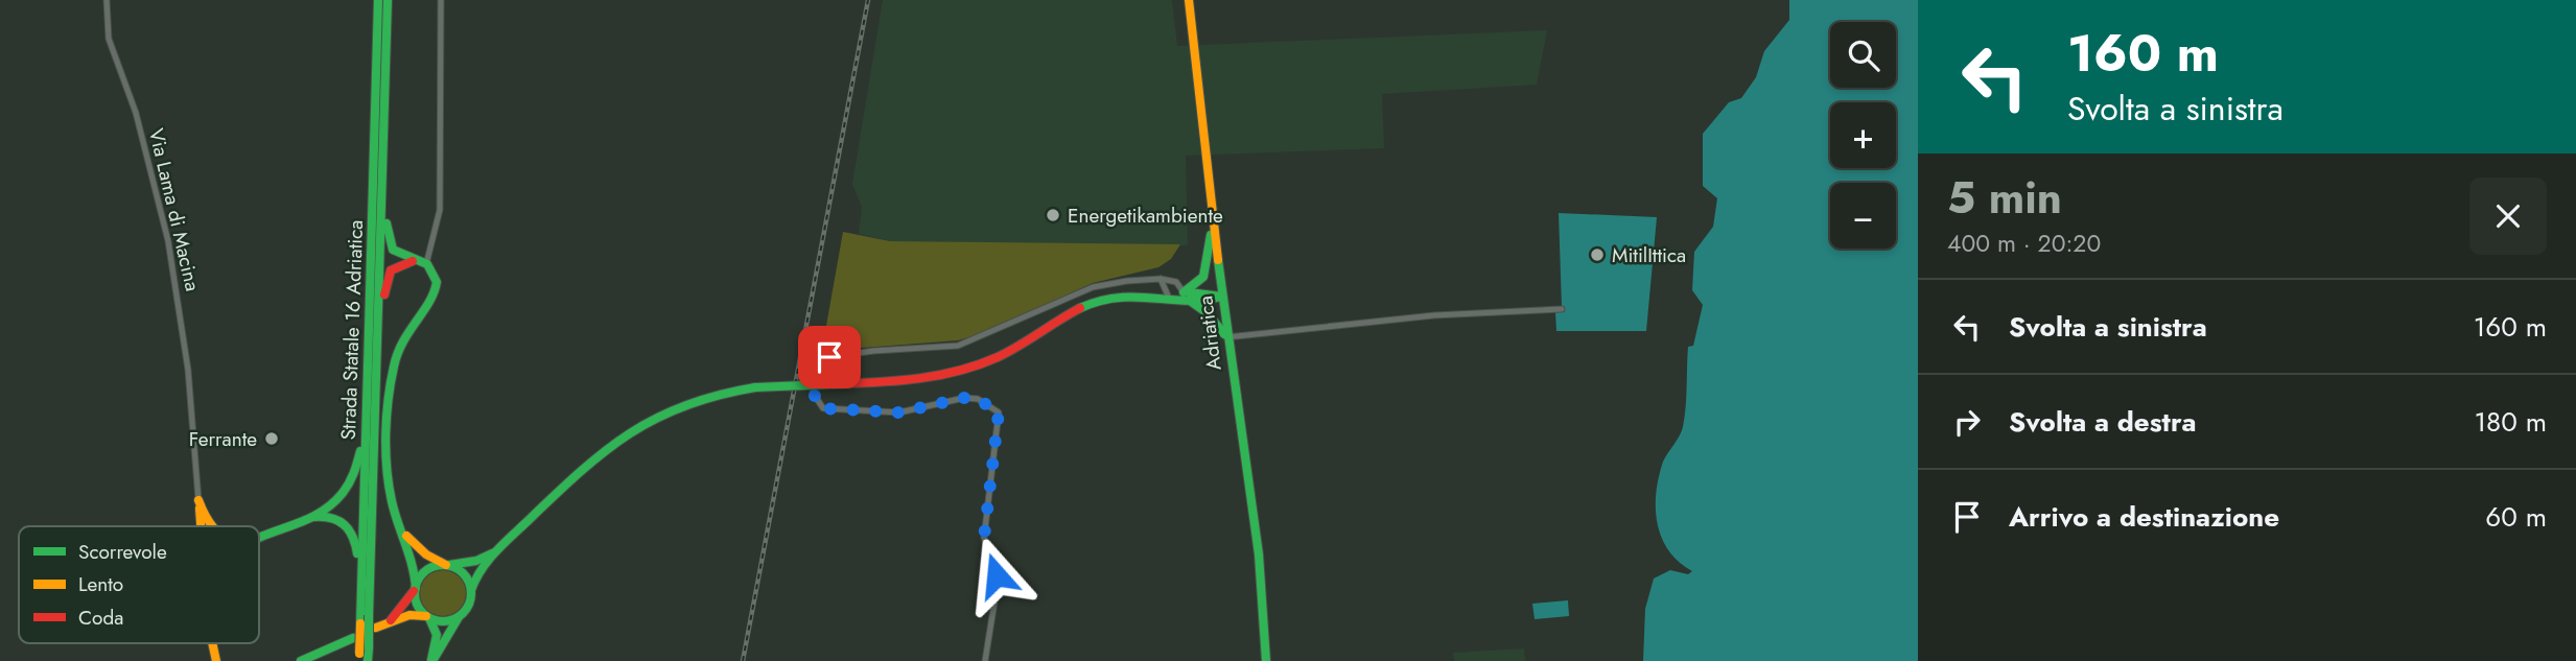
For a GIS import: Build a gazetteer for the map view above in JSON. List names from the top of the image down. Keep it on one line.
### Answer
{"streets":{"main road":["Strada Statale 16 Adriatica","Adriatica"],"street":["Via Lama di Macina"]},"places":["Energetikambiente","MitilIttica","Ferrante"],"legend":["Scorrevole","Lento","Coda"],"page":{"turn":["160 m","Svolta a sinistra"],"map_buttons":["+","−"],"heading":["5 min","400 m · 20:20"],"list":[{"name":"Svolta a sinistra","value":"160 m"},{"name":"Svolta a destra","value":"180 m"},{"name":"Arrivo a destinazione","value":"60 m"}]}}
